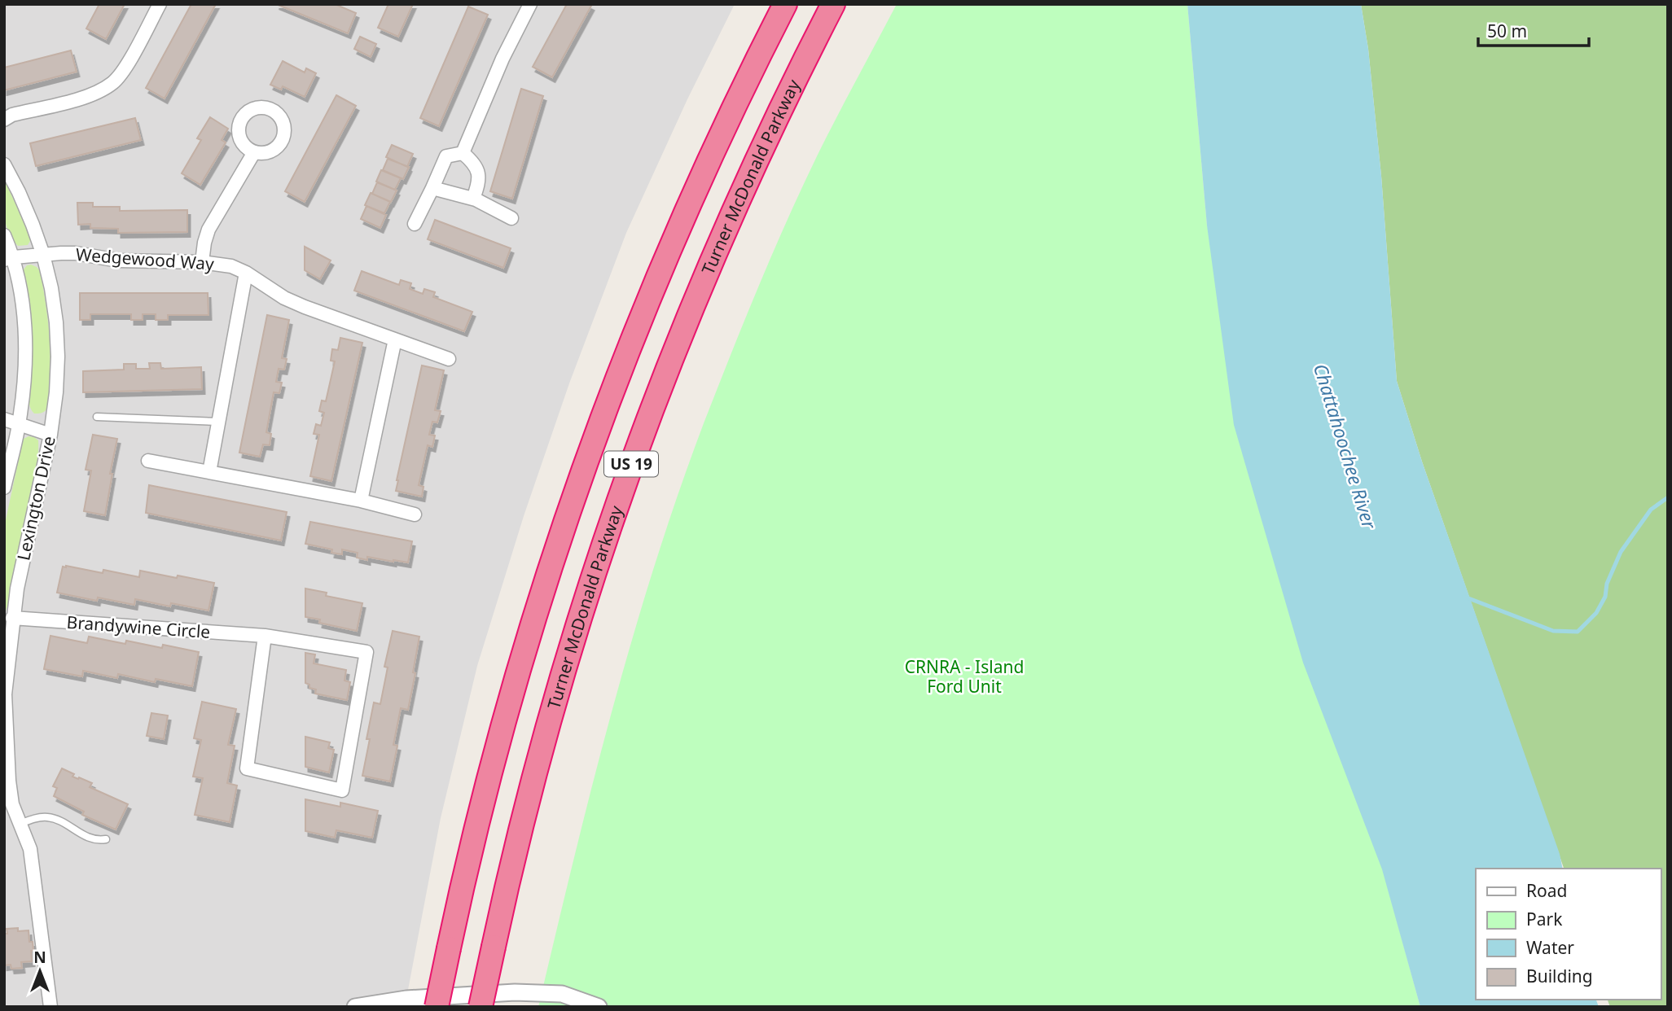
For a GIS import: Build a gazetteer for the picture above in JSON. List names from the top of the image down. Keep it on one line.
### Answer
{"streets":{"highway":["Turner McDonald Parkway","US 19"],"street":["Wedgewood Way","Lexington Drive","Brandywine Circle"]},"crossings":[["Wedgewood Way","Lexington Drive"],["Lexington Drive","Brandywine Circle"]],"water":["Chattahoochee River"],"parks":["CRNRA - Island Ford Unit"],"legend":["Road","Park","Water","Building"],"scale_bar":"50 m","north":"top"}
